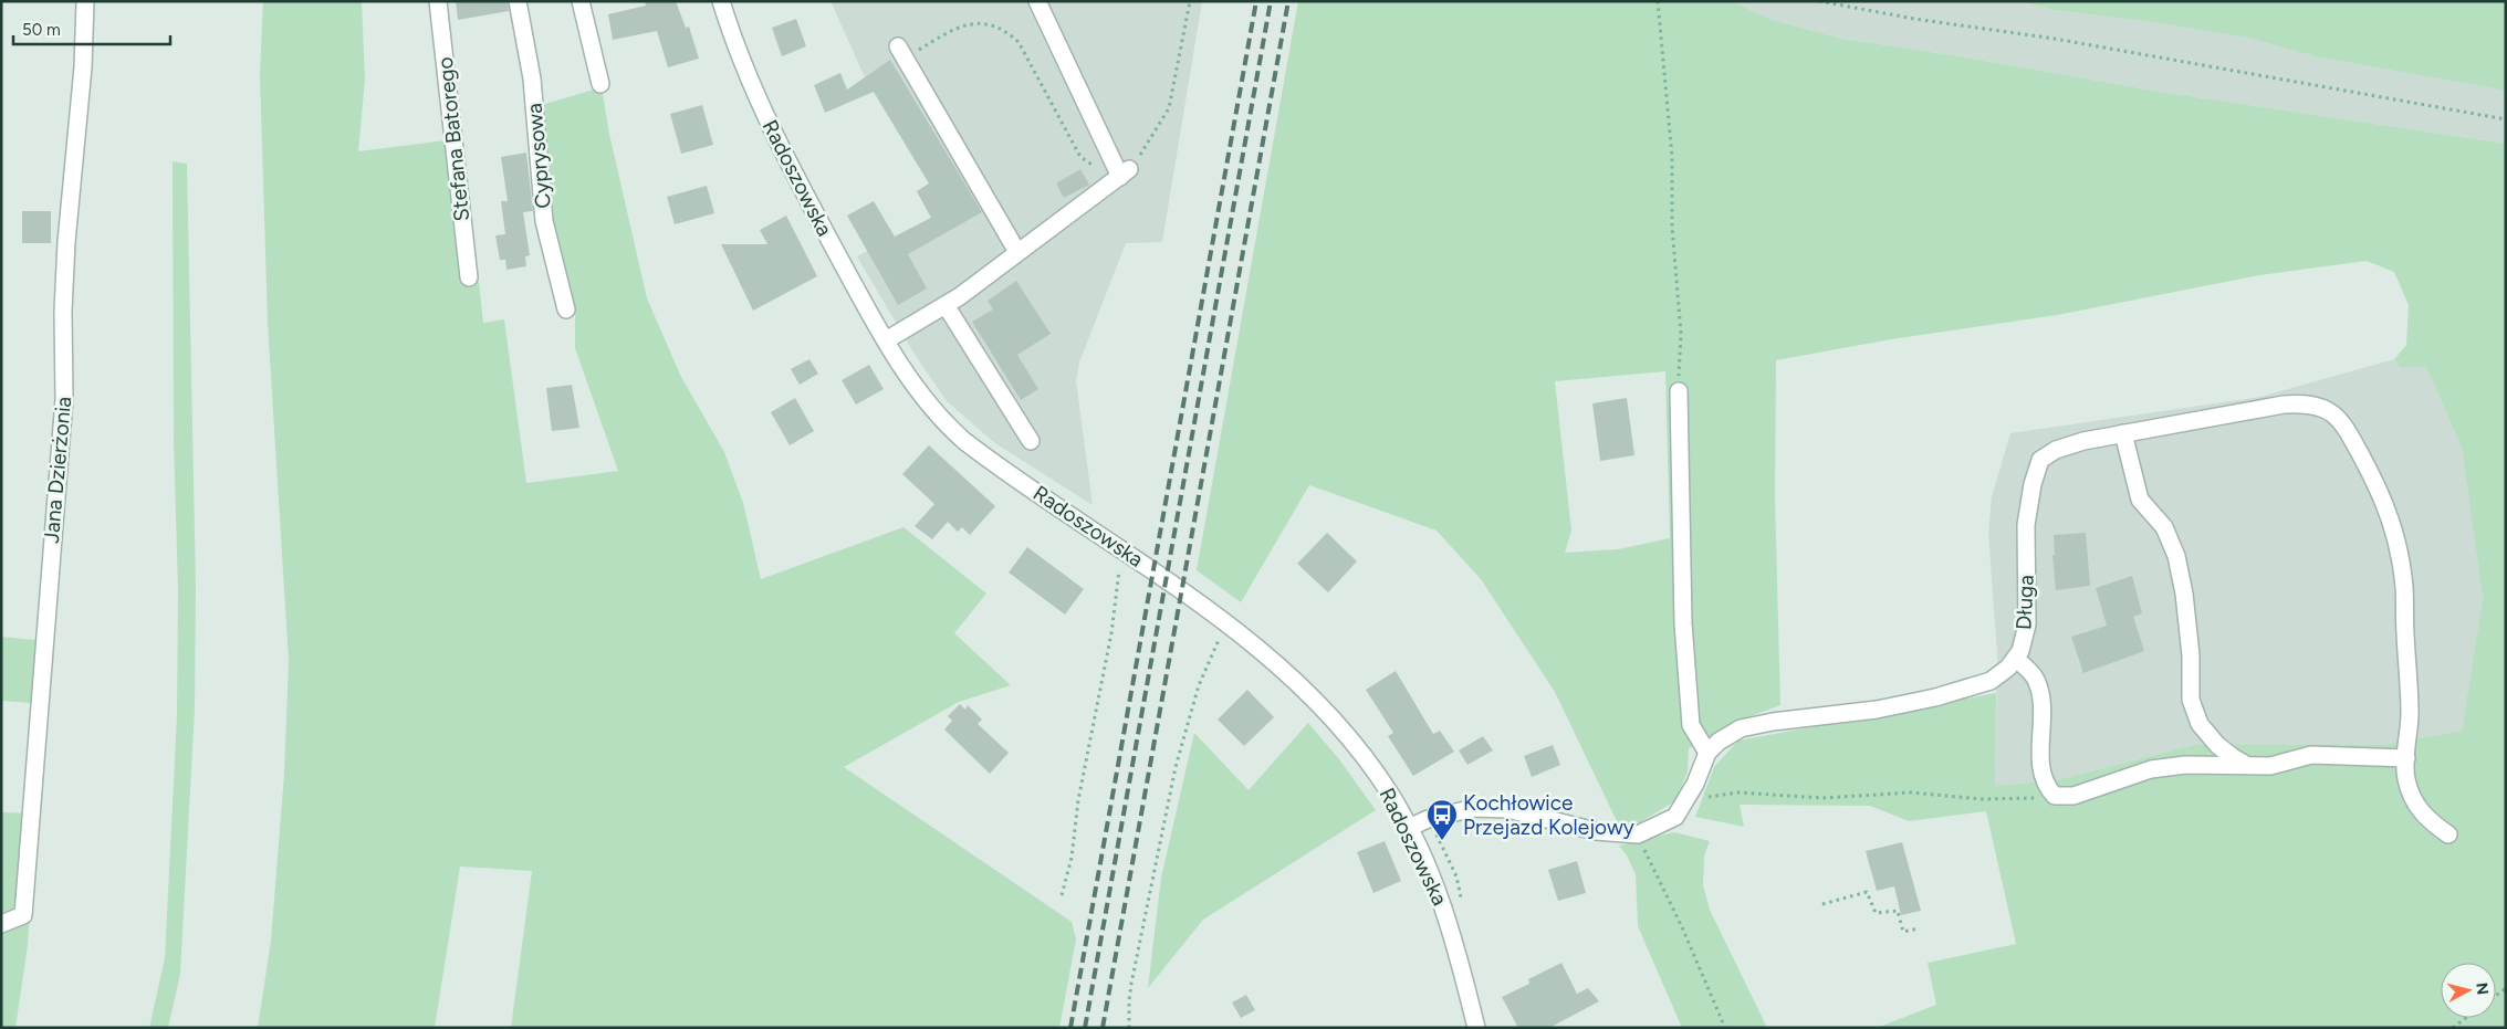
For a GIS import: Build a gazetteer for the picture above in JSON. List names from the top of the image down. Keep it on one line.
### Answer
{"streets":{"street":["Stefana Batorego","Cyprysowa","Radoszowska","Jana Dzierżonia","Długa"]},"places":{"bus stop":["Kochłowice Przejazd Kolejowy"]},"scale_bar":"50 m","north":"right"}
